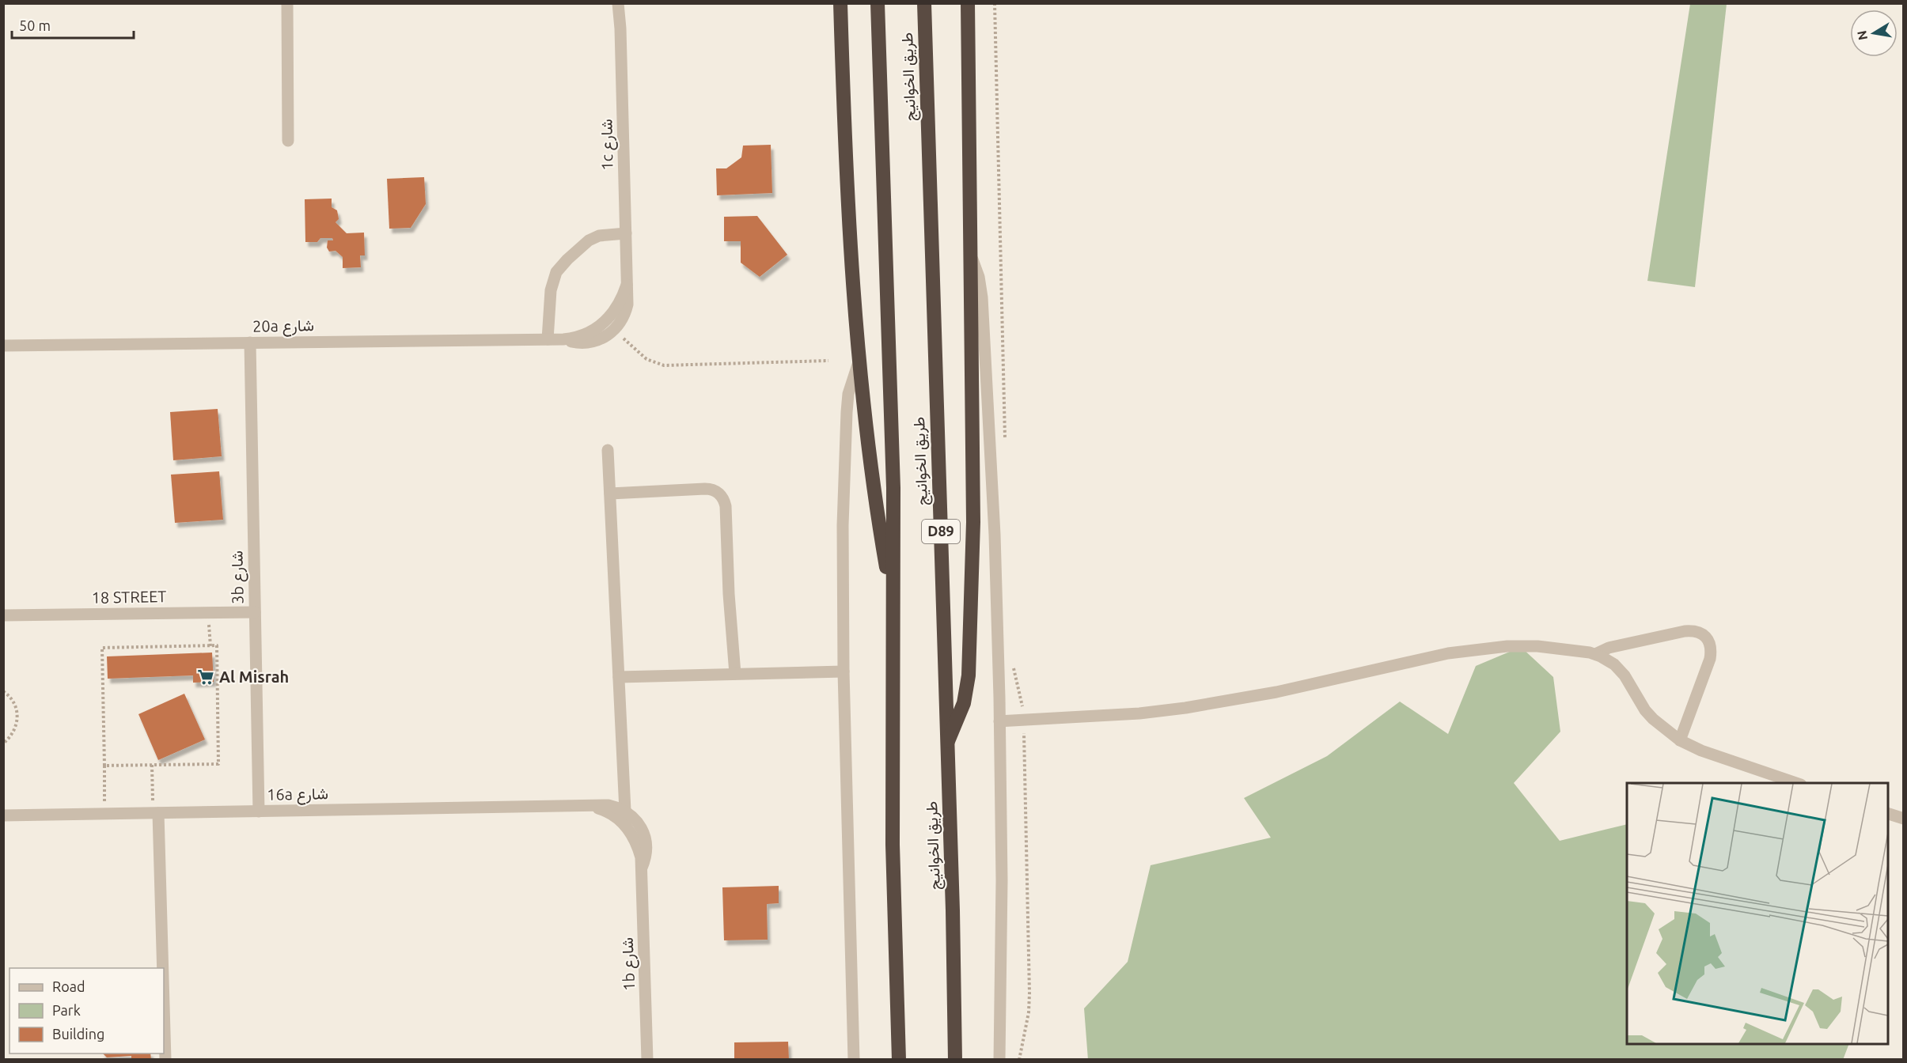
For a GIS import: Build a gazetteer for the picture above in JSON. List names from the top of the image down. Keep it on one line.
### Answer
{"streets":{"highway":["طريق الخوانيج","D89"],"street":["1c شارع","20a شارع","3b شارع","18 STREET","16a شارع","1b شارع"]},"crossings":[["1c شارع","20a شارع"],["20a شارع","3b شارع"],["3b شارع","18 STREET"],["3b شارع","16a شارع"],["16a شارع","1b شارع"]],"places":{"supermarket":["Al Misrah"]},"legend":["Road","Park","Building"],"scale_bar":"50 m","north":"left"}
